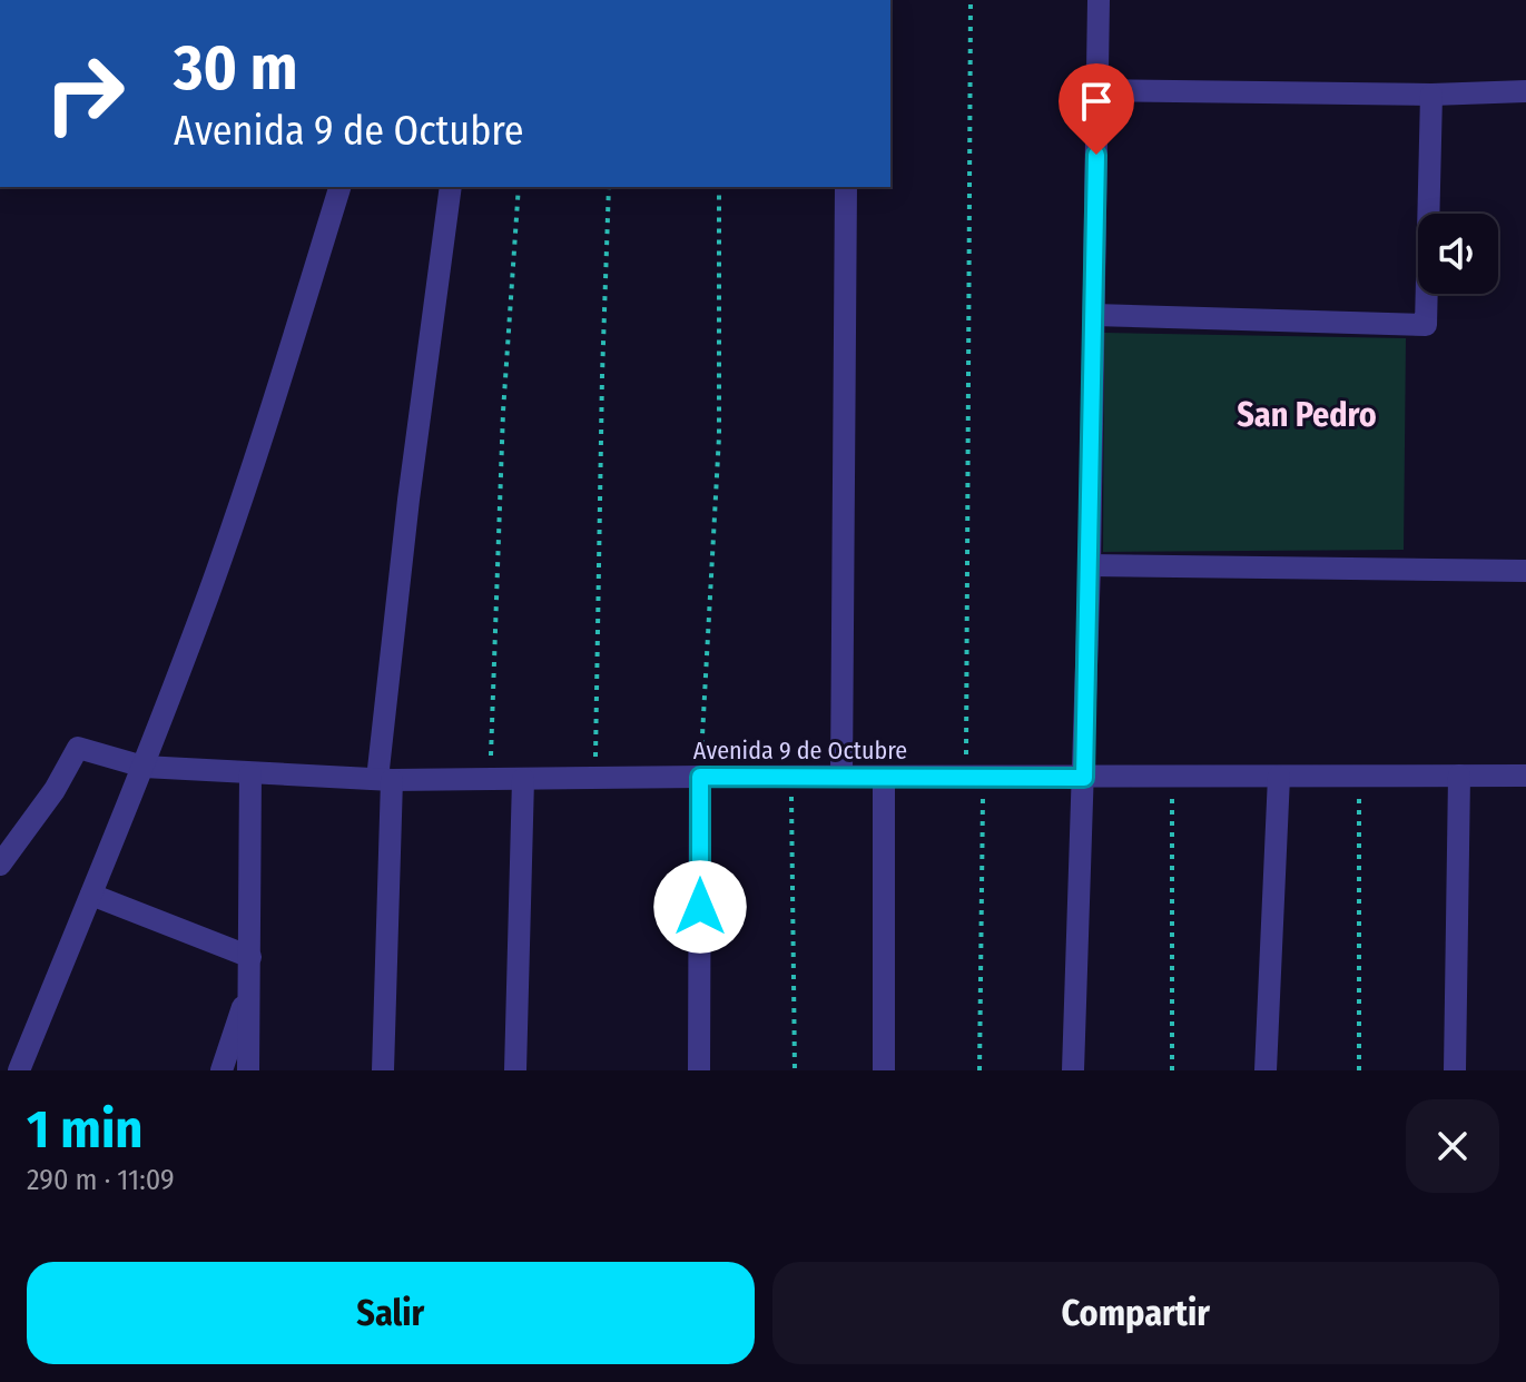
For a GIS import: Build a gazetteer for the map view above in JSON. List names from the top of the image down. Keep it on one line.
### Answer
{"streets":{"street":["Avenida 9 de Octubre"]},"districts":["San Pedro"],"page":{"turn":["30 m","Avenida 9 de Octubre"],"heading":["1 min","290 m · 11:09"],"buttons":["Salir","Compartir"]}}
